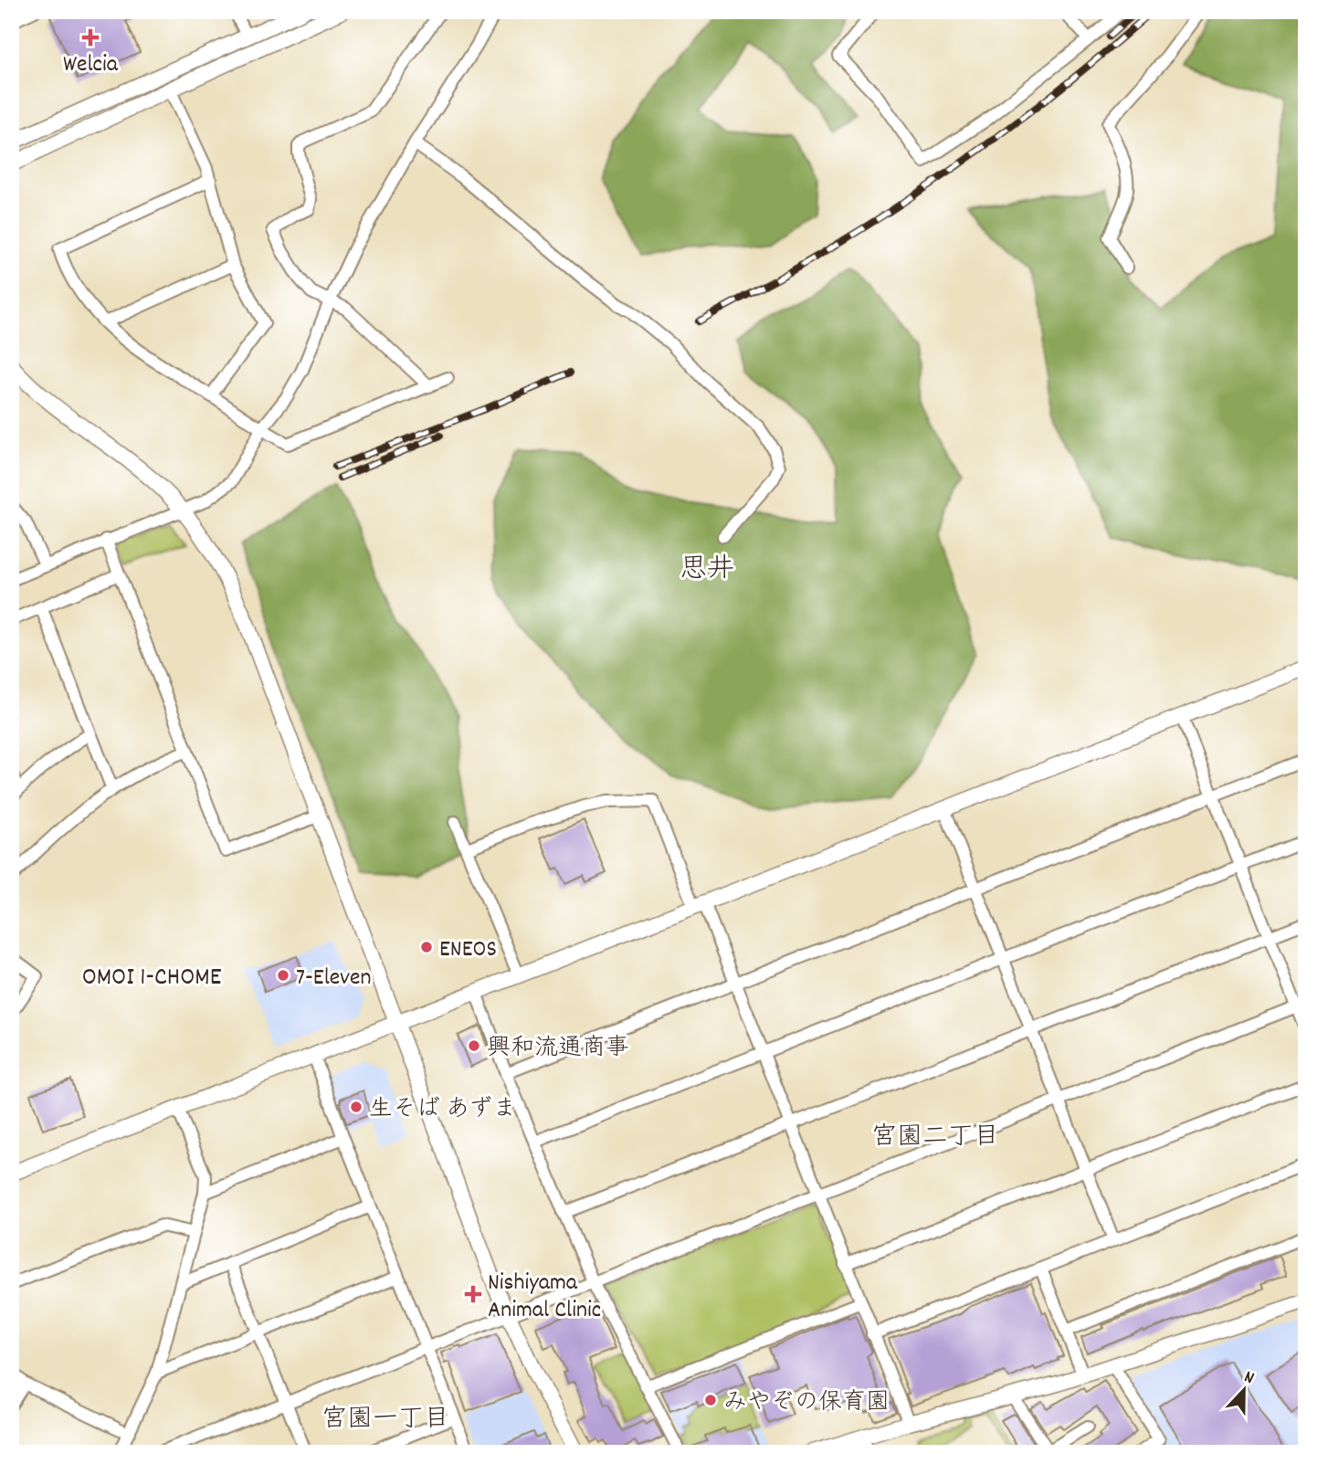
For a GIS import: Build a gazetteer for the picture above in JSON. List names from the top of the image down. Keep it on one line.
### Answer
{"districts":["思井","OMOI 1-CHOME","宮園二丁目","宮園一丁目"],"places":{"health":["Welcia","Nishiyama Animal Clinic"],"other":["ENEOS","7-Eleven","興和流通商事","生そば あずま","みやぞの保育園"]},"north":"top"}
